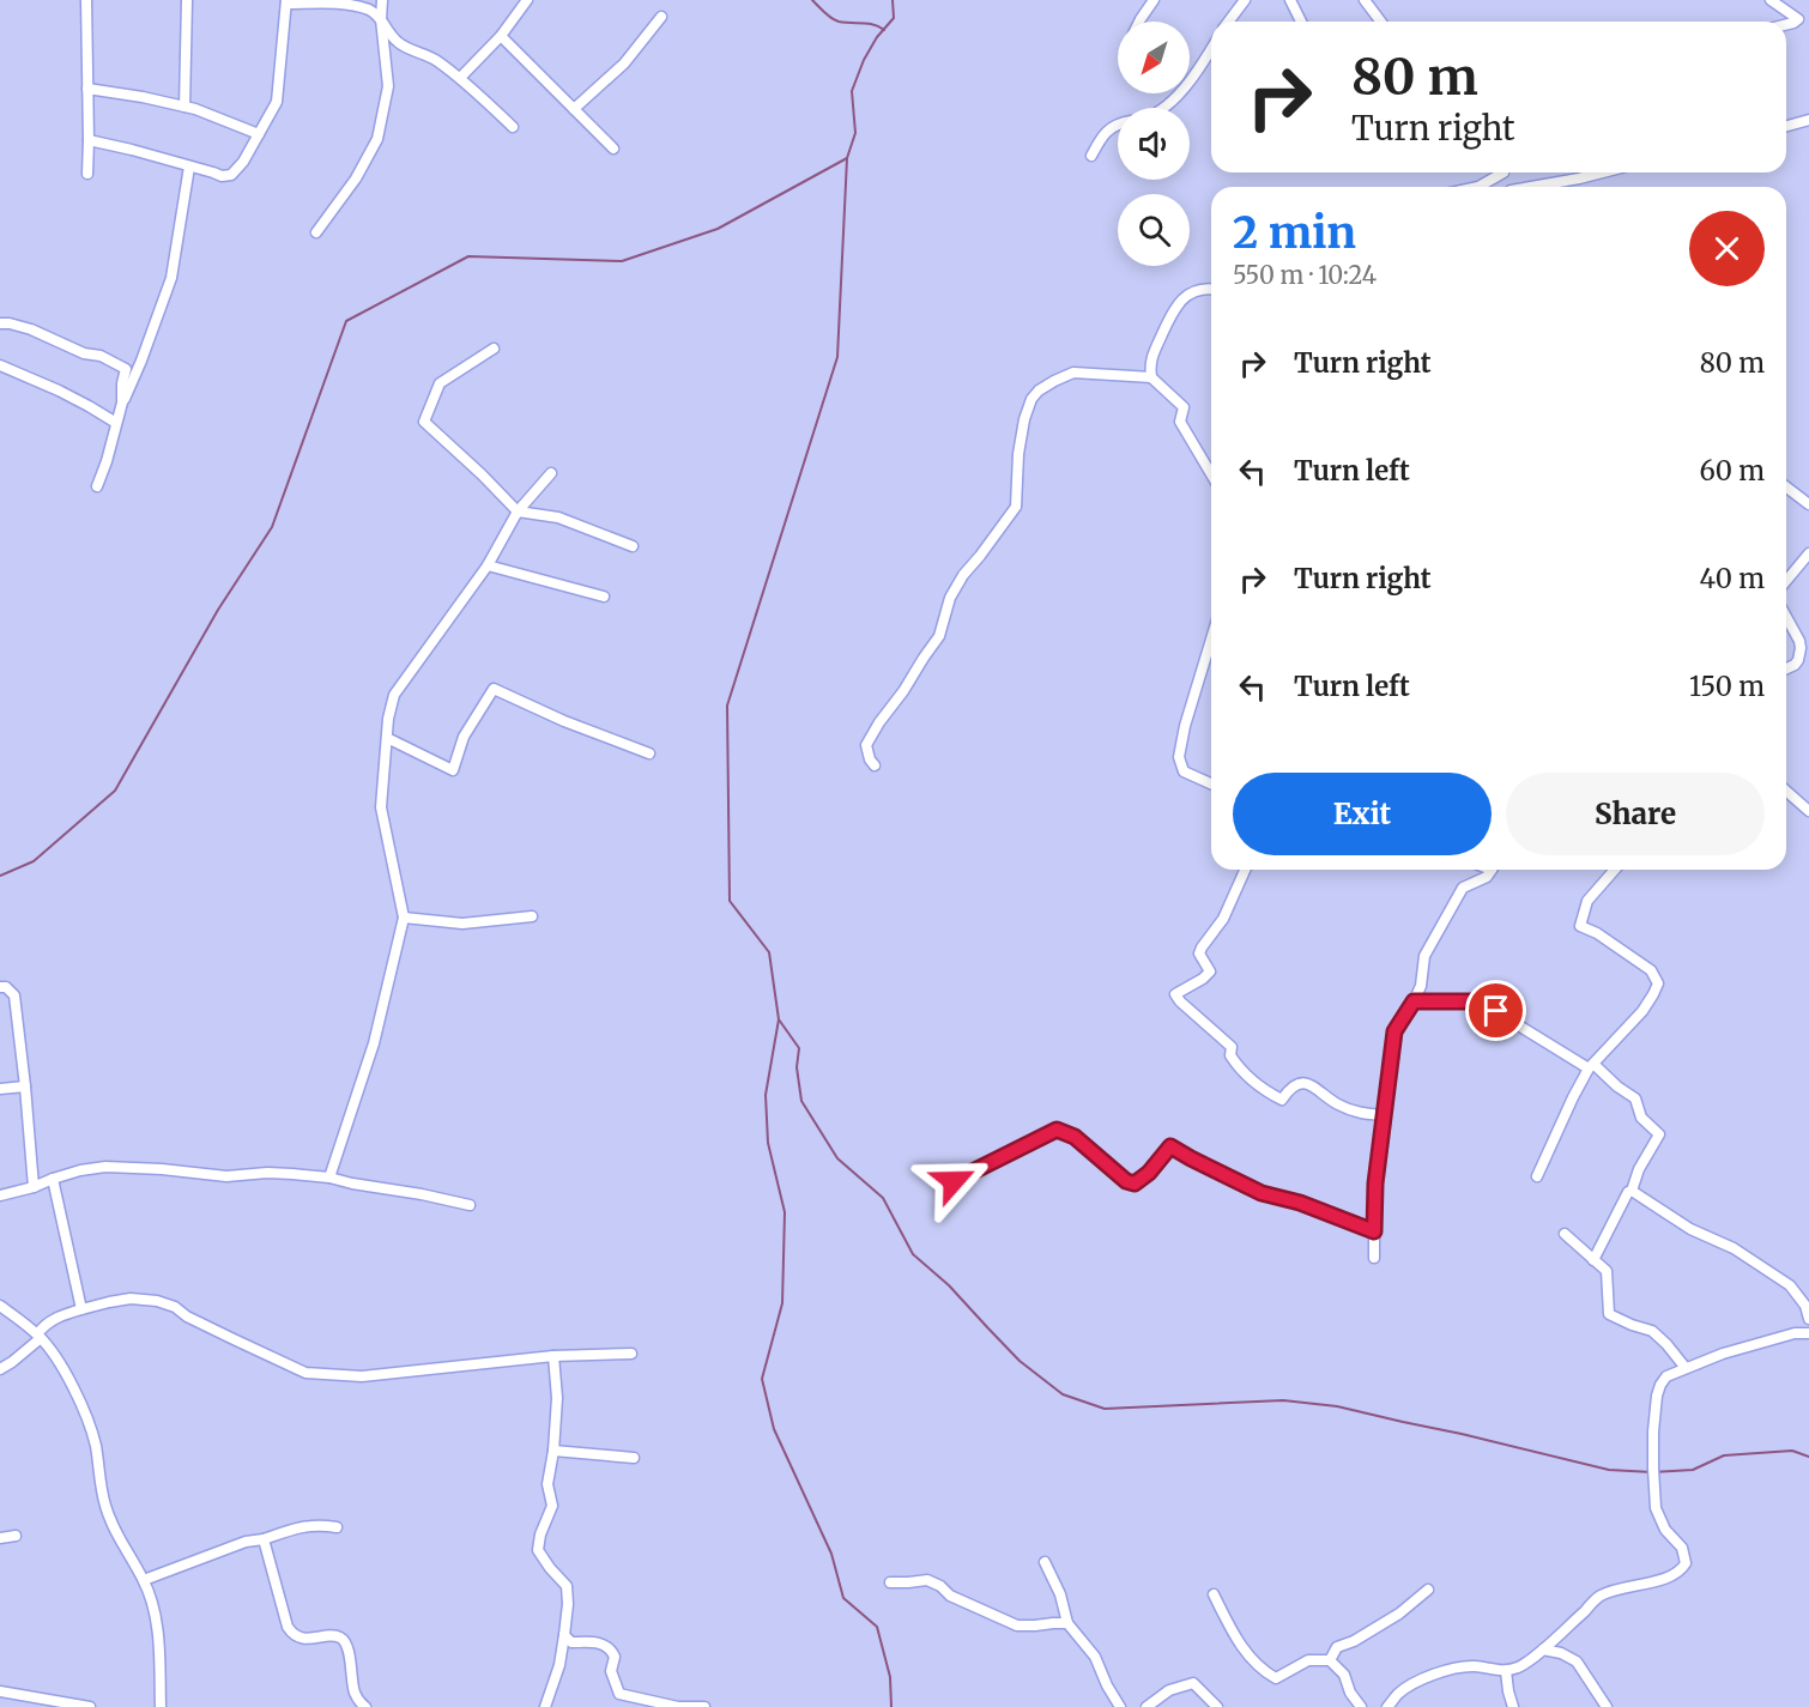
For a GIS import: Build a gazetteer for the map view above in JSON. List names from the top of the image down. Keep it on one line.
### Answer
{"north":"bottom left","page":{"turn":["80 m","Turn right"],"heading":["2 min","550 m · 10:24"],"list":[{"name":"Turn right","value":"80 m"},{"name":"Turn left","value":"60 m"},{"name":"Turn right","value":"40 m"},{"name":"Turn left","value":"150 m"}],"buttons":["Exit","Share"]}}
